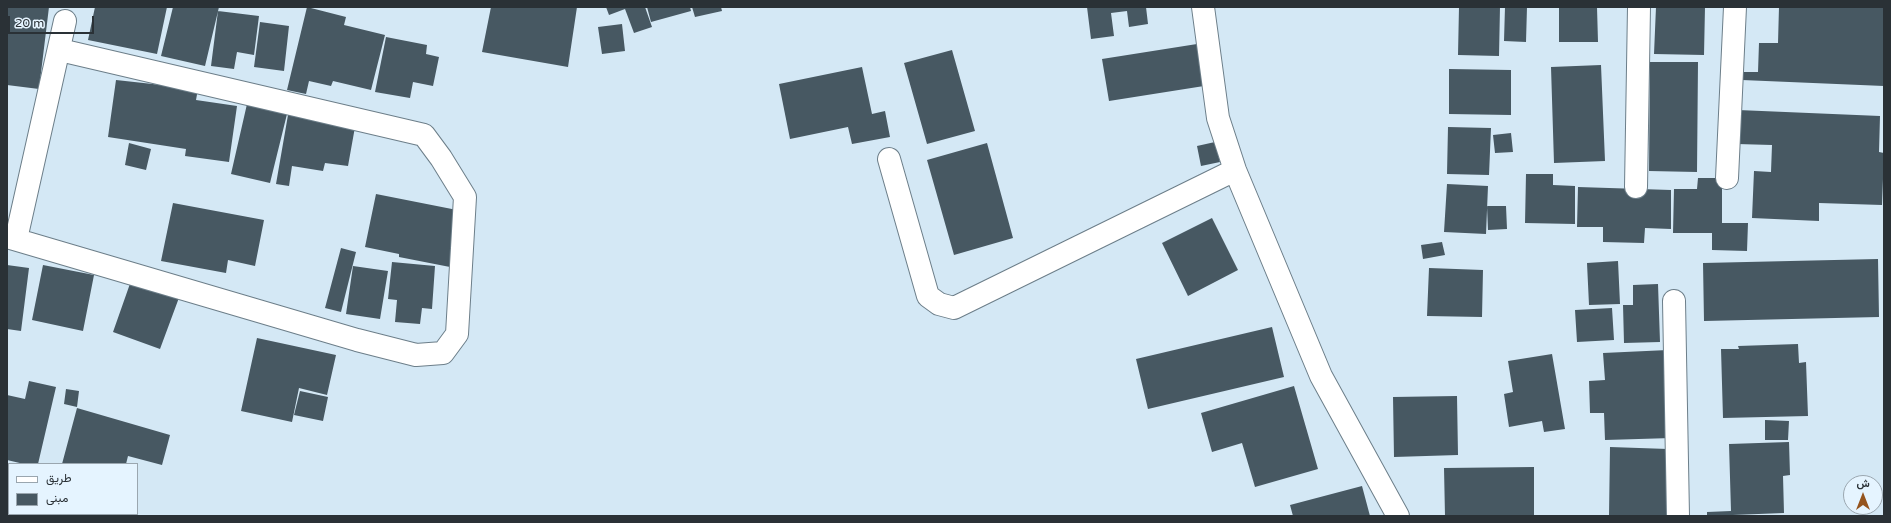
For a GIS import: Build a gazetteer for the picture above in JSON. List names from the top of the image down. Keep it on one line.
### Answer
{"legend":["طريق","مبنى"],"scale_bar":"20 m","north":"top"}
